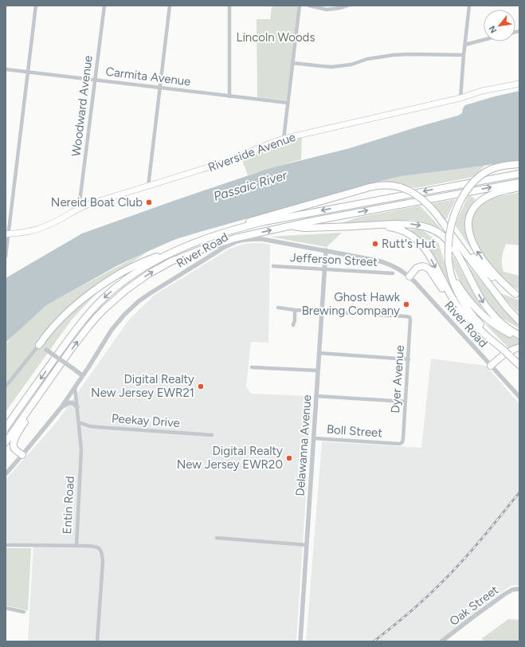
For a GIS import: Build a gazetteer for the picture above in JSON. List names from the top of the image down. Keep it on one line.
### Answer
{"streets":{"main road":["Riverside Avenue"],"street":["Carmita Avenue","Woodward Avenue","River Road","Jefferson Street","Dyer Avenue","Peekay Drive","Boll Street","Delawanna Avenue","Entin Road","Oak Street"]},"crossings":[["Carmita Avenue","Woodward Avenue"],["Woodward Avenue","Riverside Avenue"],["River Road","Delawanna Avenue"],["River Road","Entin Road"],["Jefferson Street","Delawanna Avenue"],["Dyer Avenue","Boll Street"],["Dyer Avenue","Delawanna Avenue"],["Peekay Drive","Entin Road"],["Boll Street","Delawanna Avenue"]],"water":["Passaic River"],"parks":["Lincoln Woods"],"places":["Nereid Boat Club","Rutt's Hut","Ghost Hawk Brewing Company","Digital Realty New Jersey EWR21","Digital Realty New Jersey EWR20"],"north":"bottom left"}
